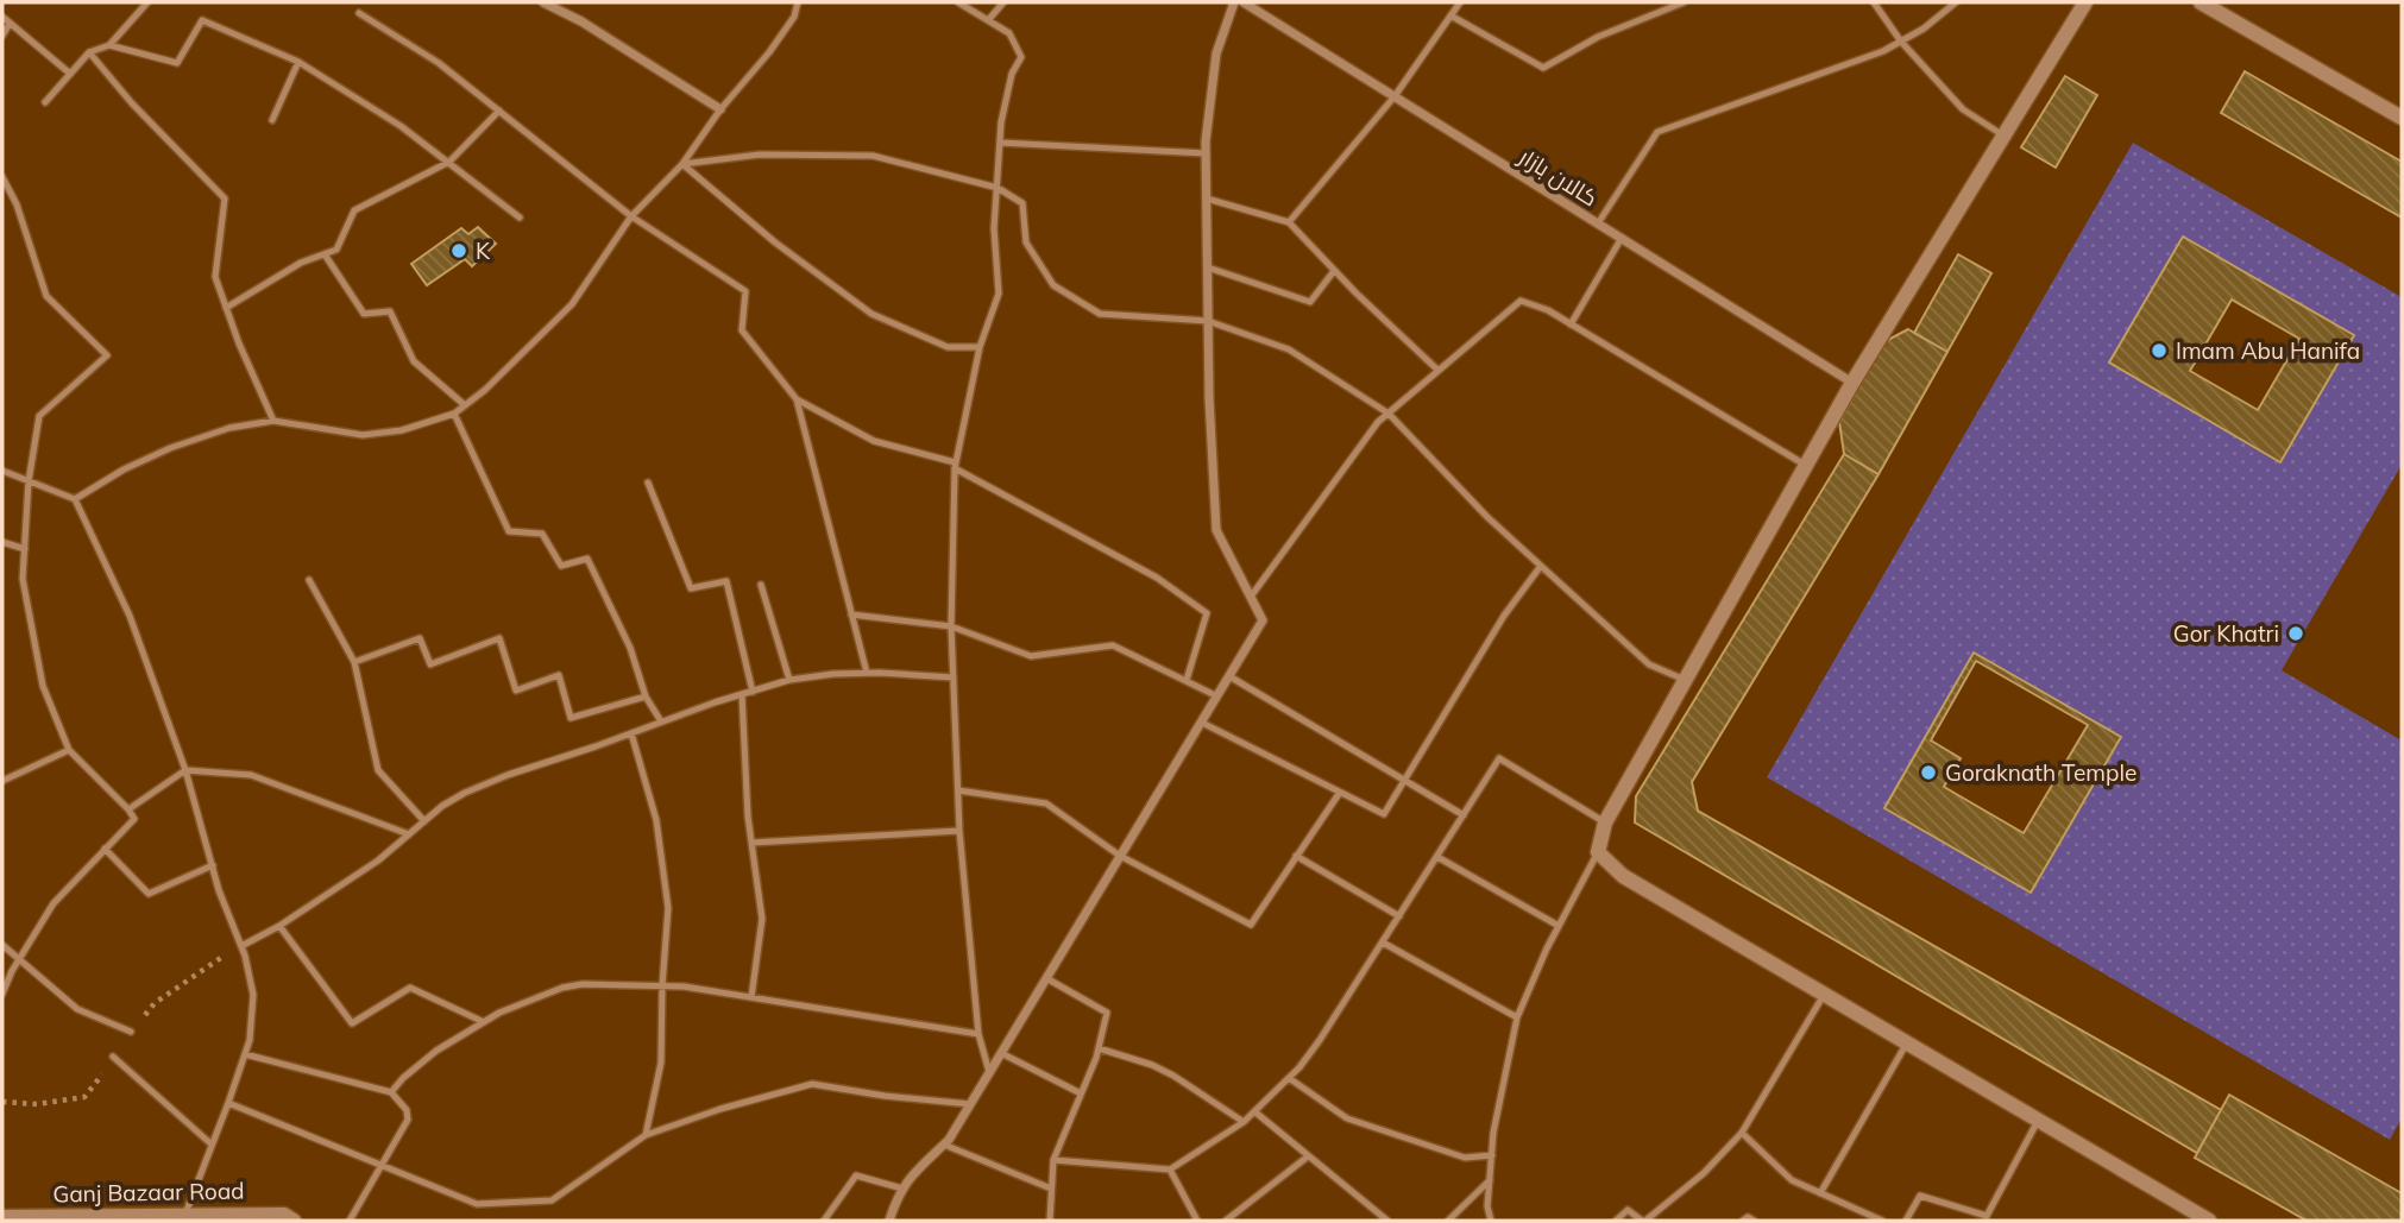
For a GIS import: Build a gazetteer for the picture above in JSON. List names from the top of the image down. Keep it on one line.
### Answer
{"streets":{"street":["کالان بازار","Ganj Bazaar Road"]},"places":["K","Imam Abu Hanifa","Gor Khatri","Goraknath Temple"]}
